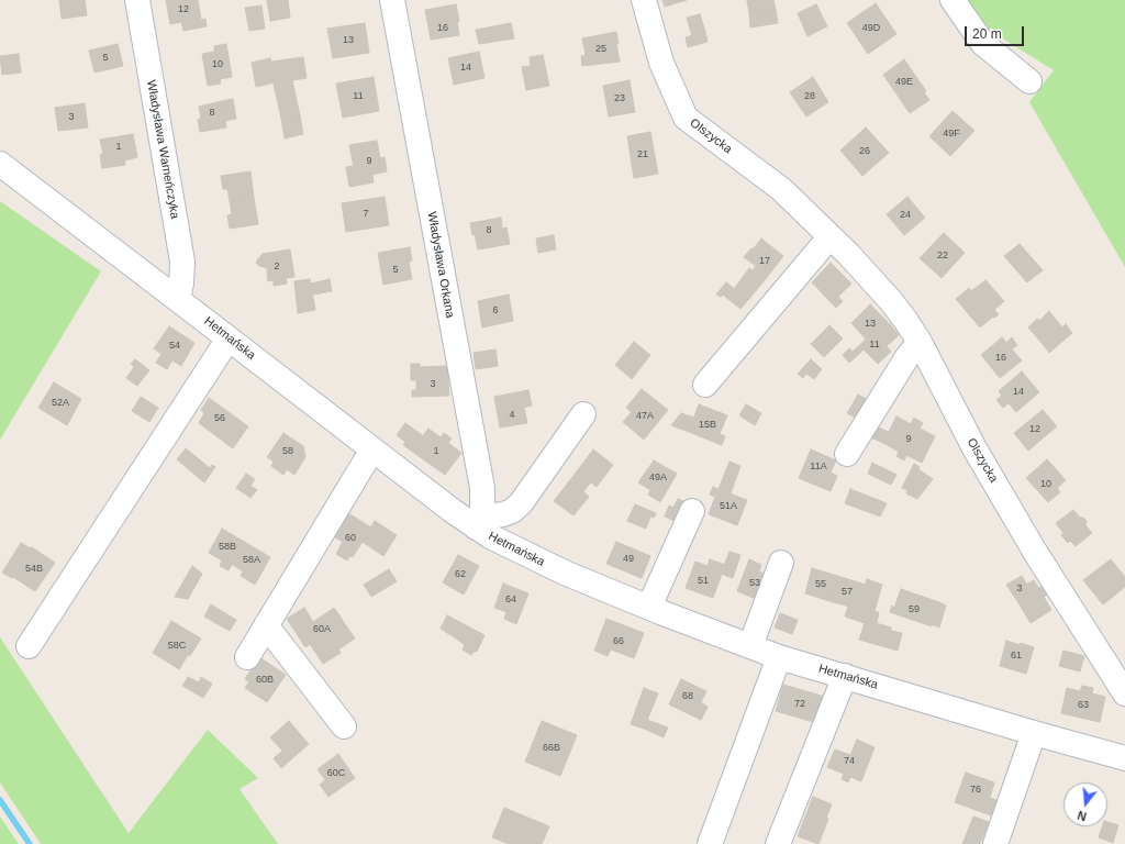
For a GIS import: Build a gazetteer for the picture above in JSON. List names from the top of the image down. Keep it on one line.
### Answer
{"streets":{"street":["Olszycka","Władysława Warneńczyka","Władysława Orkana","Hetmańska"]},"crossings":[["Władysława Warneńczyka","Hetmańska"],["Władysława Orkana","Hetmańska"]],"house_numbers":["12","16","49D","13","25","5","10","14","49E","11","28","23","8","3","49F","1","26","21","9","7","24","8","22","17","2","5","6","13","11","54","16","3","14","52A","4","47A","56","15B","12","9","58","1","11A","49A","10","51A","60","58B","49","58A","54B","62","51","53","55","3","57","64","59","60A","66","58C","61","60B","68","72","63","66B","74","60C","76"],"scale_bar":"20 m","north":"bottom"}
